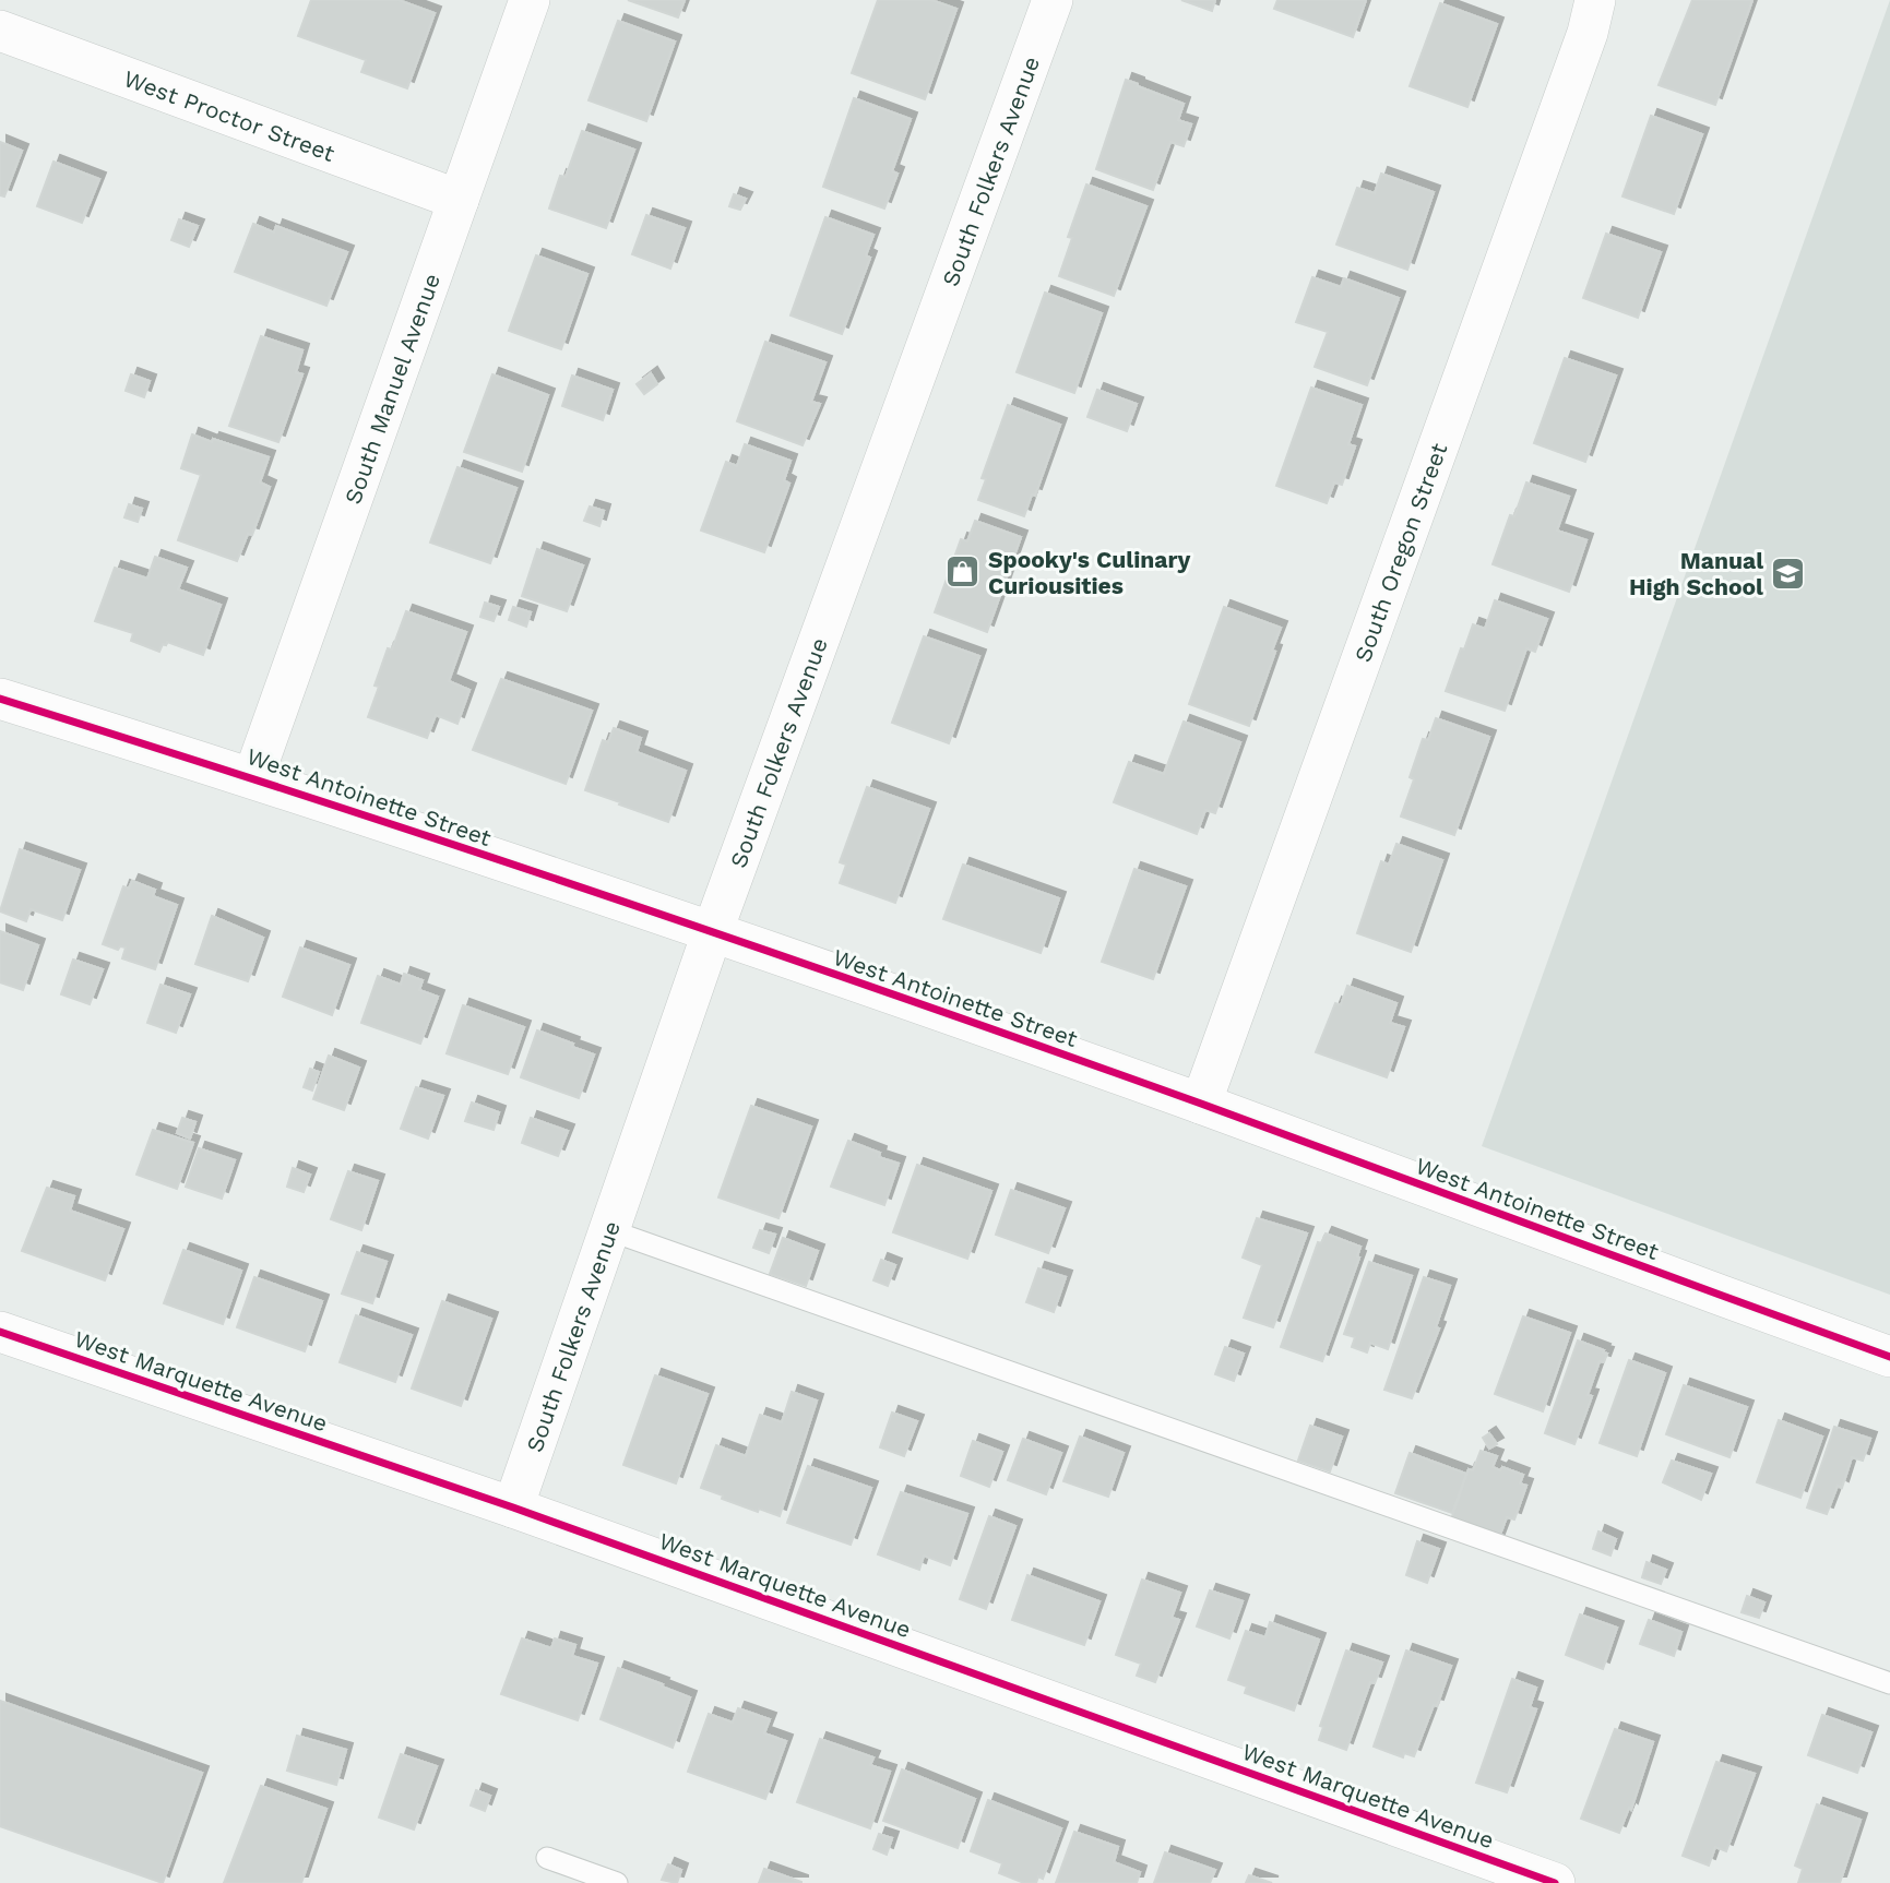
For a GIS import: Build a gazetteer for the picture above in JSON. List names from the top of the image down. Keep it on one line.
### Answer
{"streets":{"street":["West Proctor Street","South Folkers Avenue","South Manuel Avenue","South Oregon Street","West Antoinette Street","West Marquette Avenue"]},"crossings":[["West Proctor Street","South Manuel Avenue"],["South Folkers Avenue","West Antoinette Street"],["South Folkers Avenue","West Marquette Avenue"],["South Manuel Avenue","West Antoinette Street"],["South Oregon Street","West Antoinette Street"]],"places":{"shop":["Spooky's Culinary Curiousities"],"school or university":["Manual High School"]}}
